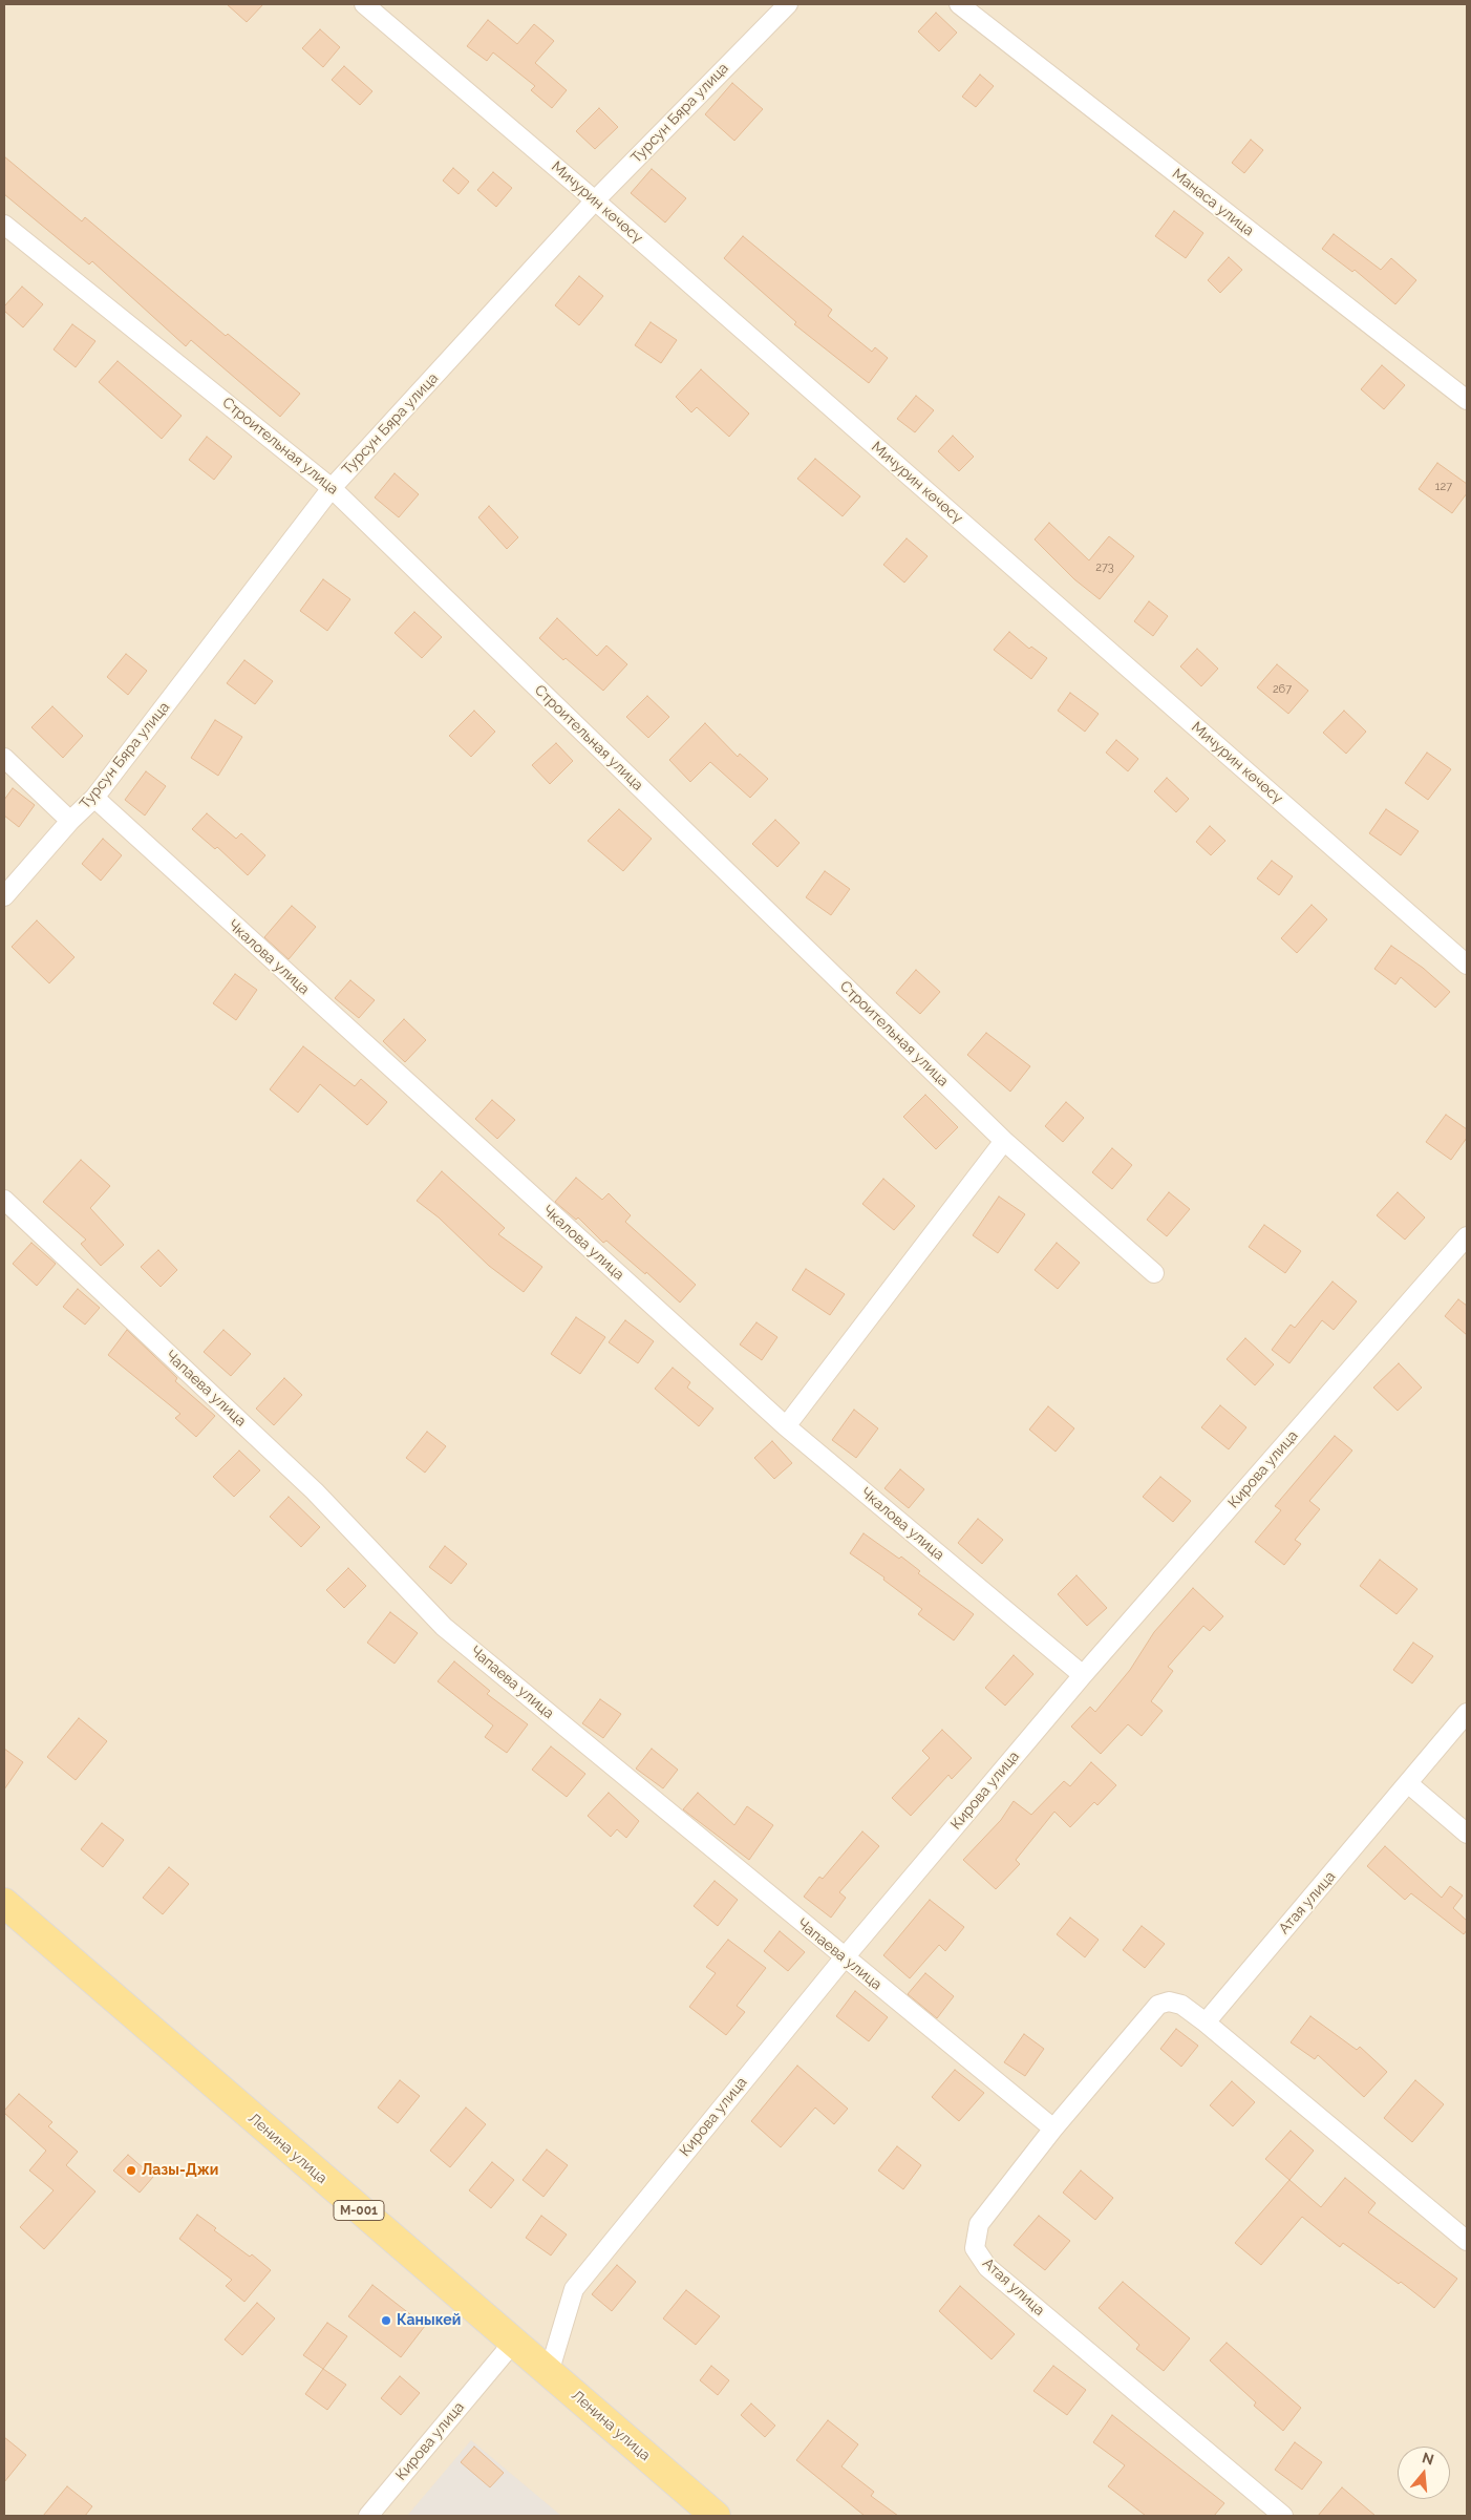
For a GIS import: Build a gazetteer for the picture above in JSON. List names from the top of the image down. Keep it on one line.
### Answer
{"streets":{"main road":["Ленина улица","М-001"],"street":["Турсун Бяра улица","Мичурин көчөсү","Манаса улица","Строительная улица","Чкалова улица","Чапаева улица","Кирова улица","Атая улица"]},"crossings":[["Турсун Бяра улица","Мичурин көчөсү"],["Турсун Бяра улица","Строительная улица"],["Турсун Бяра улица","Чкалова улица"],["Чкалова улица","Кирова улица"],["Чапаева улица","Кирова улица"],["Чапаева улица","Атая улица"],["Кирова улица","Ленина улица"]],"places":["Лазы-Джи","Каныкей"],"house_numbers":["127","273","267"],"north":"top"}
